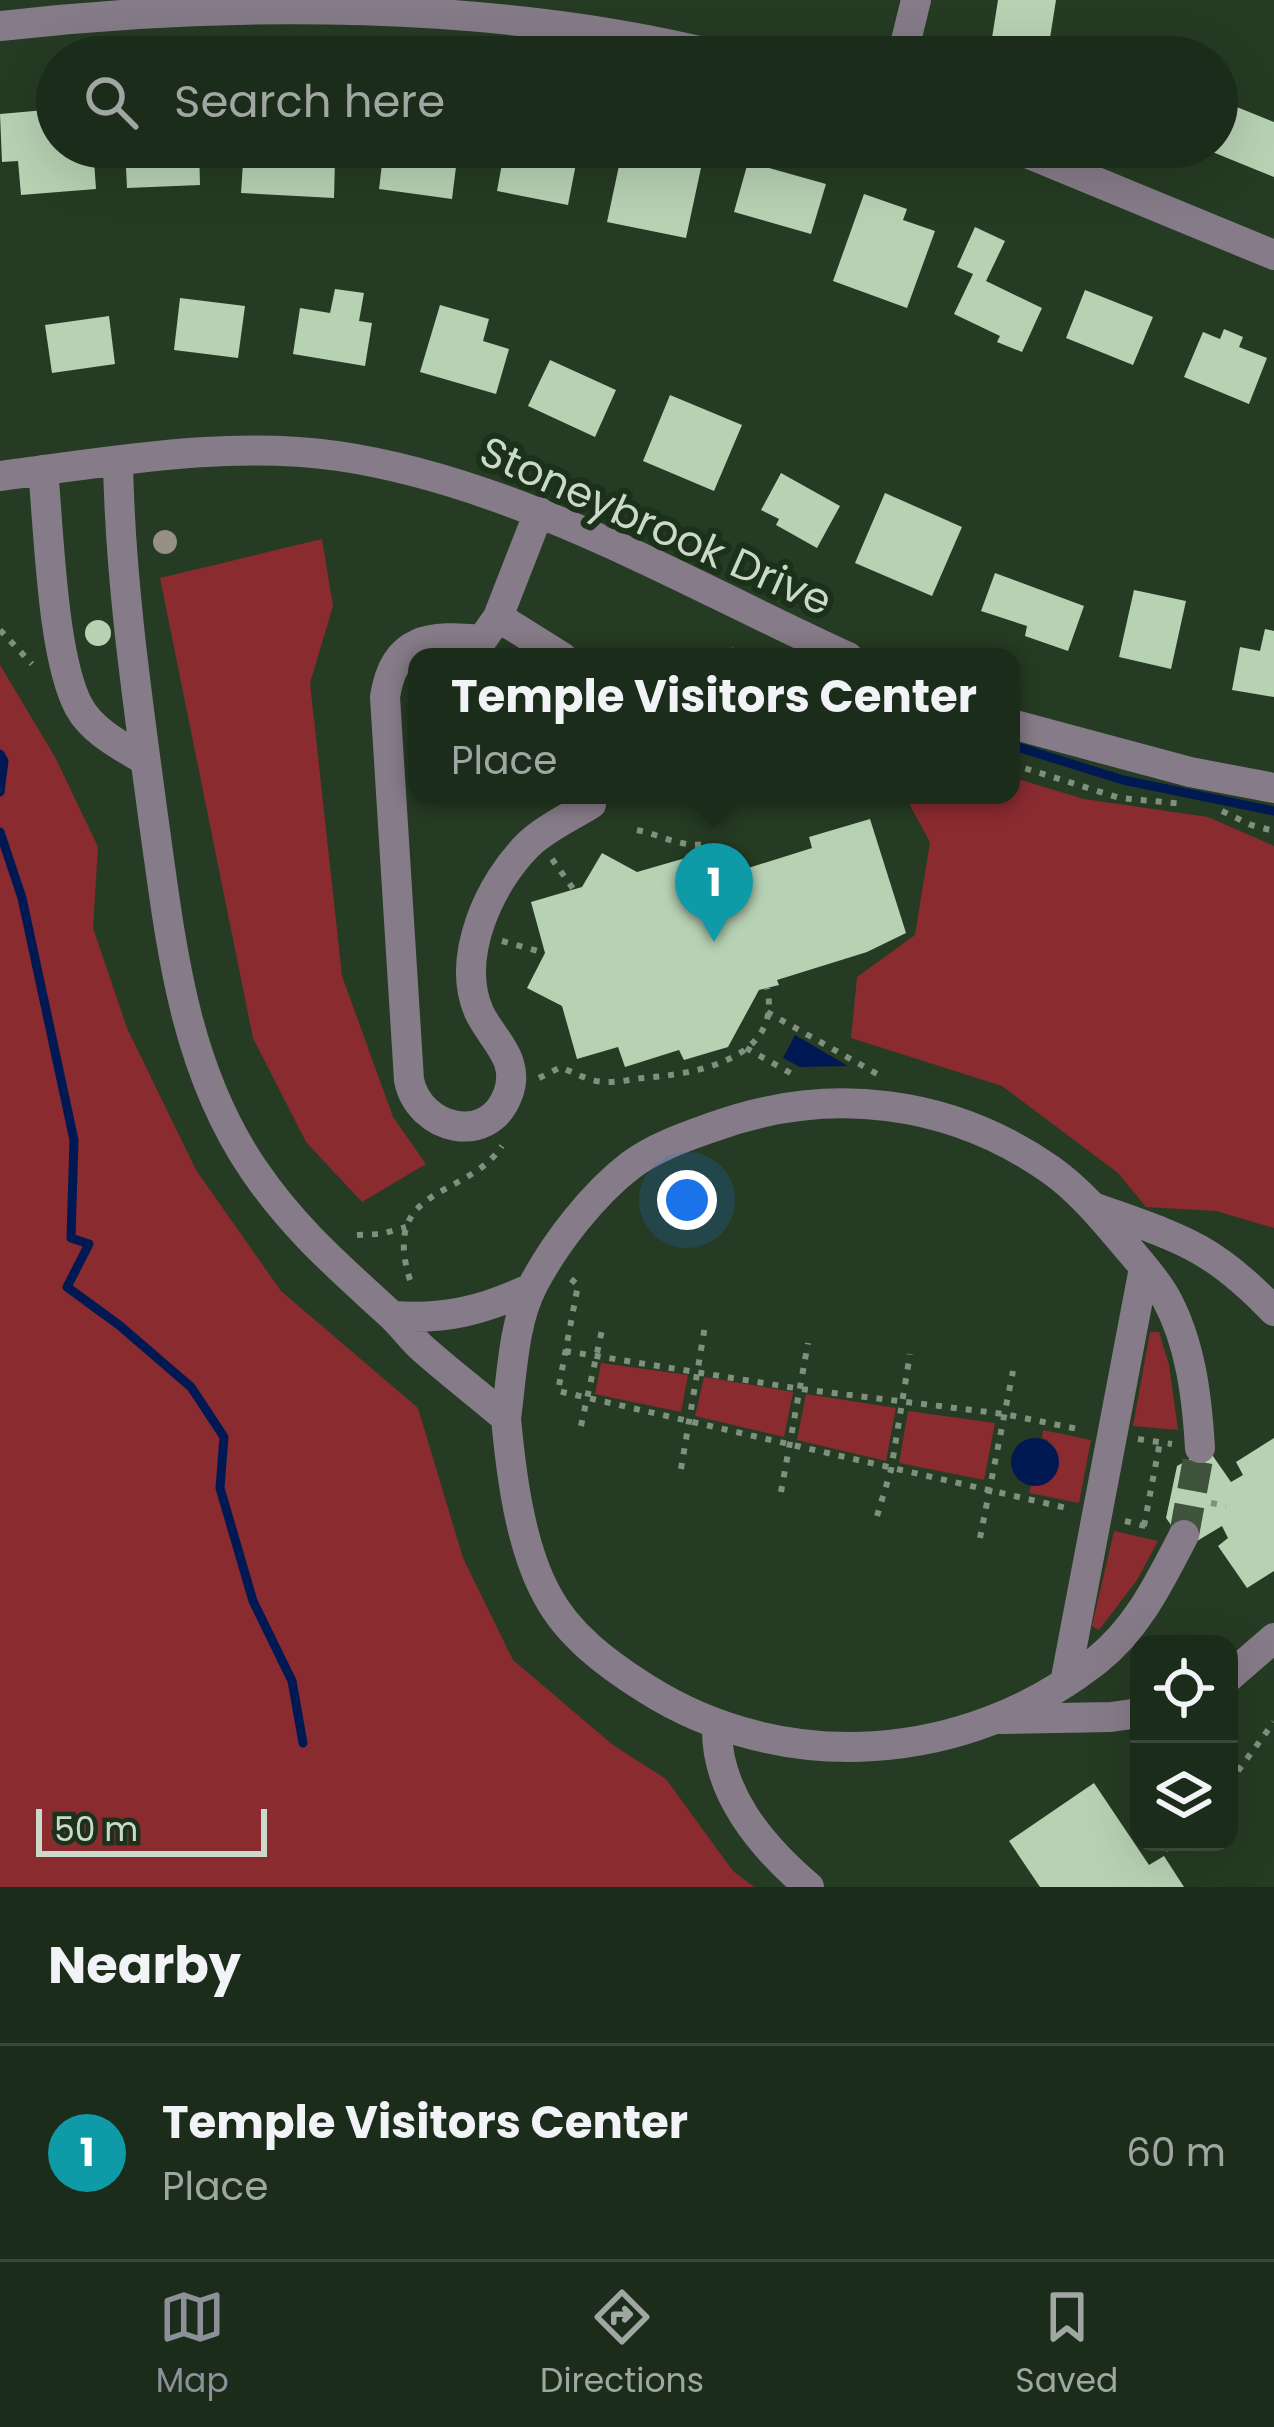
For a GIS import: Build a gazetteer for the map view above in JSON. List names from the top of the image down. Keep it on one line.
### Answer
{"streets":{"street":["Stoneybrook Drive"]},"scale_bar":"50 m","page":{"search":"Search here","popup":["Temple Visitors Center","Place"],"pins":"1","scale":"50 m","heading":"Nearby","list":[{"mark":"1","name":"Temple Visitors Center","note":"Place","value":"60 m"}],"nav":["Map","Directions","Saved"]}}
